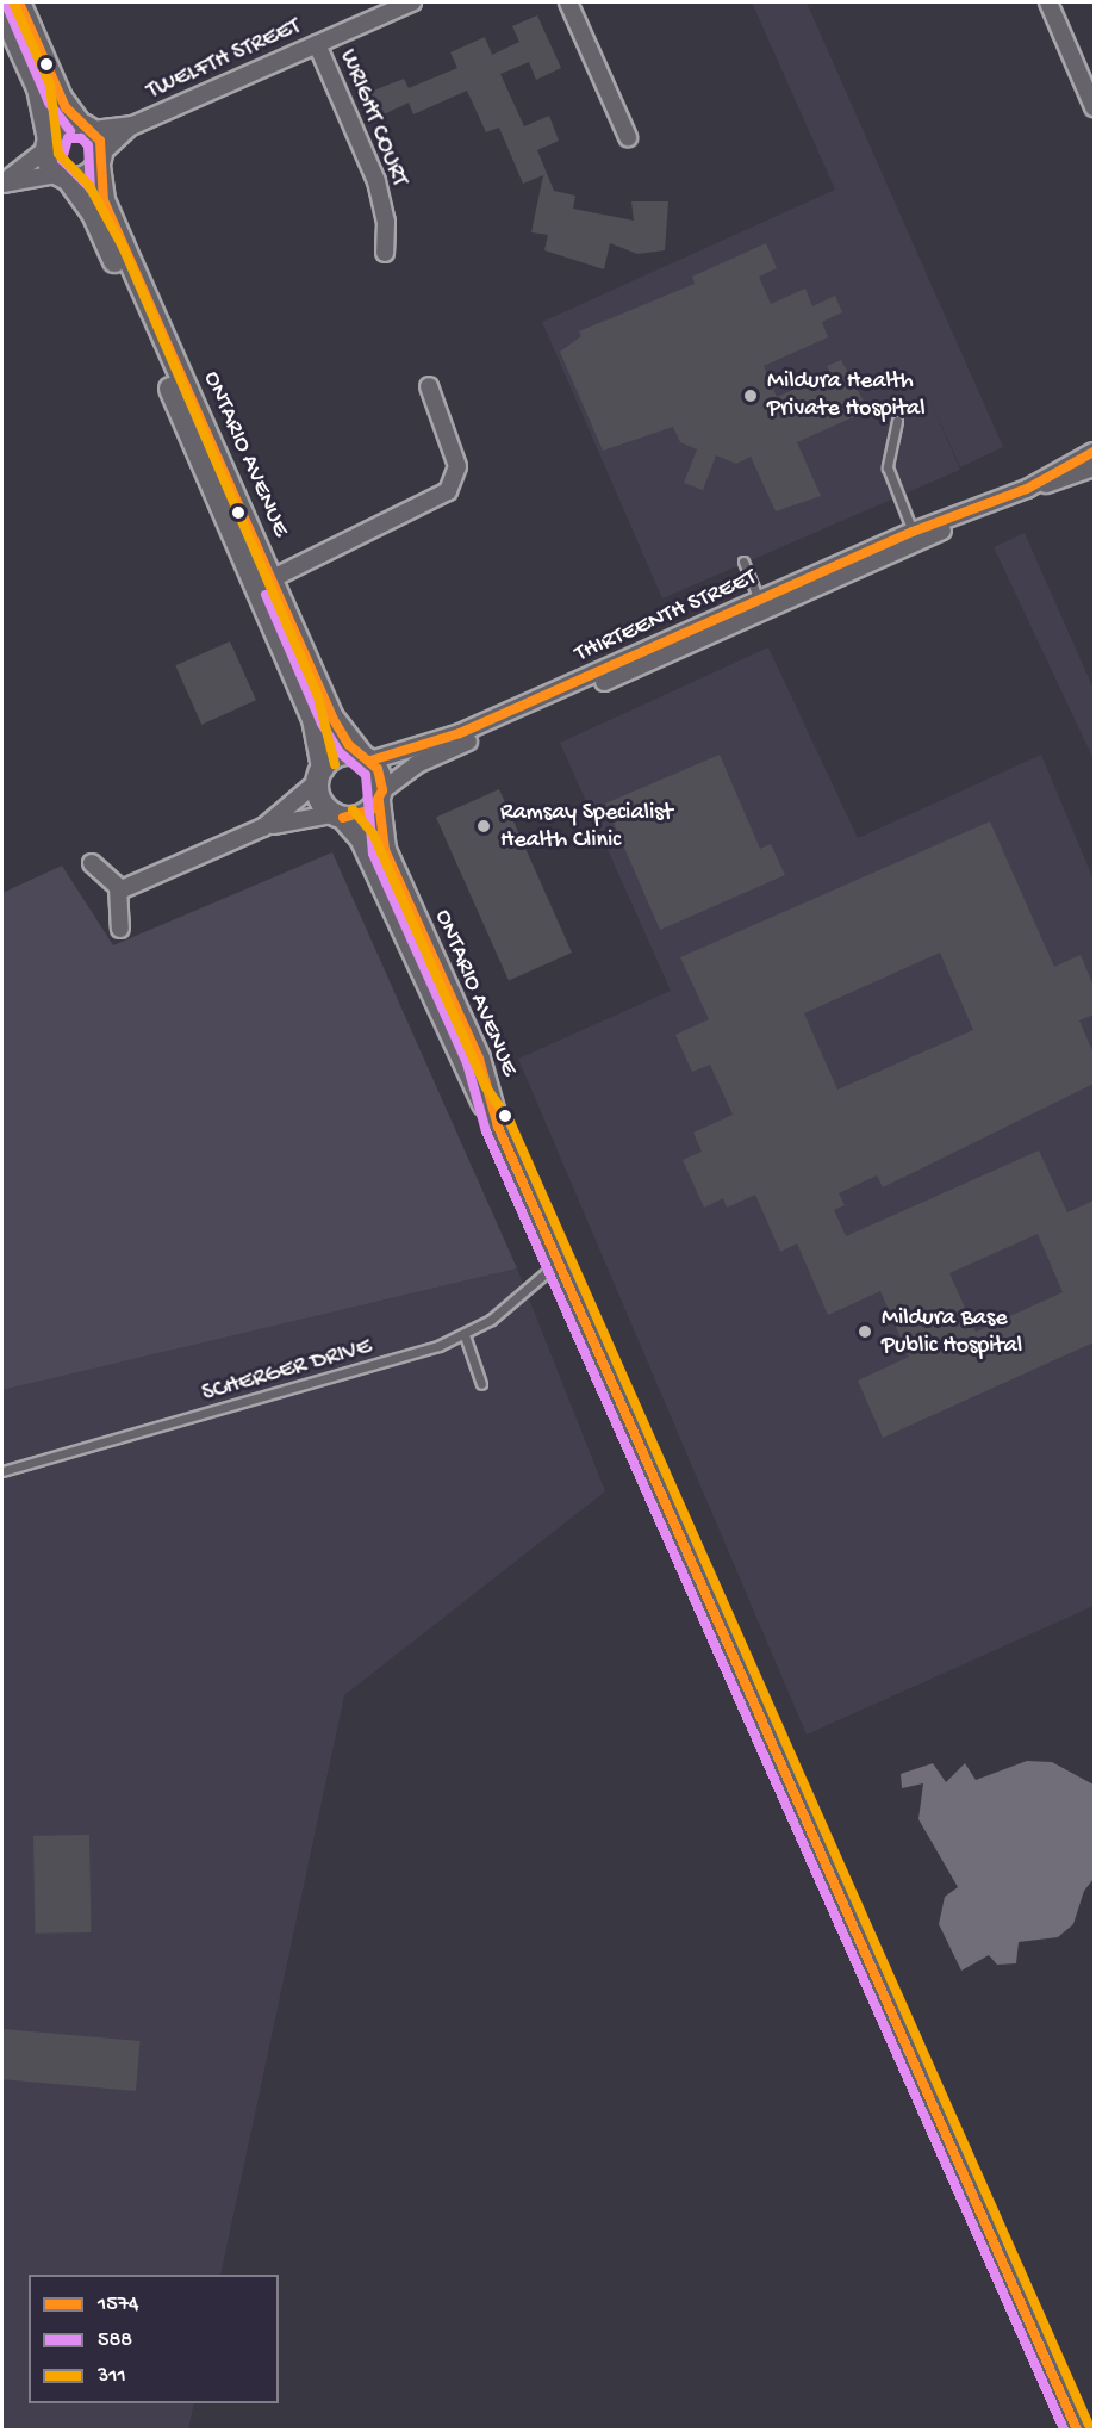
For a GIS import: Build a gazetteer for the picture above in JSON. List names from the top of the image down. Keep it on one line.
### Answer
{"streets":{"street":["TWELFTH STREET","WRIGHT COURT","ONTARIO AVENUE","THIRTEENTH STREET"],"lane":["SCHERGER DRIVE"]},"crossings":[["TWELFTH STREET","WRIGHT COURT"],["TWELFTH STREET","ONTARIO AVENUE"],["ONTARIO AVENUE","THIRTEENTH STREET"],["ONTARIO AVENUE","SCHERGER DRIVE"]],"places":["Mildura Health Private Hospital","Ramsay Specialist Health Clinic","Mildura Base Public Hospital"],"lines":["transit line 1574","transit line 311","transit line 588"],"legend":["1574","588","311"]}
